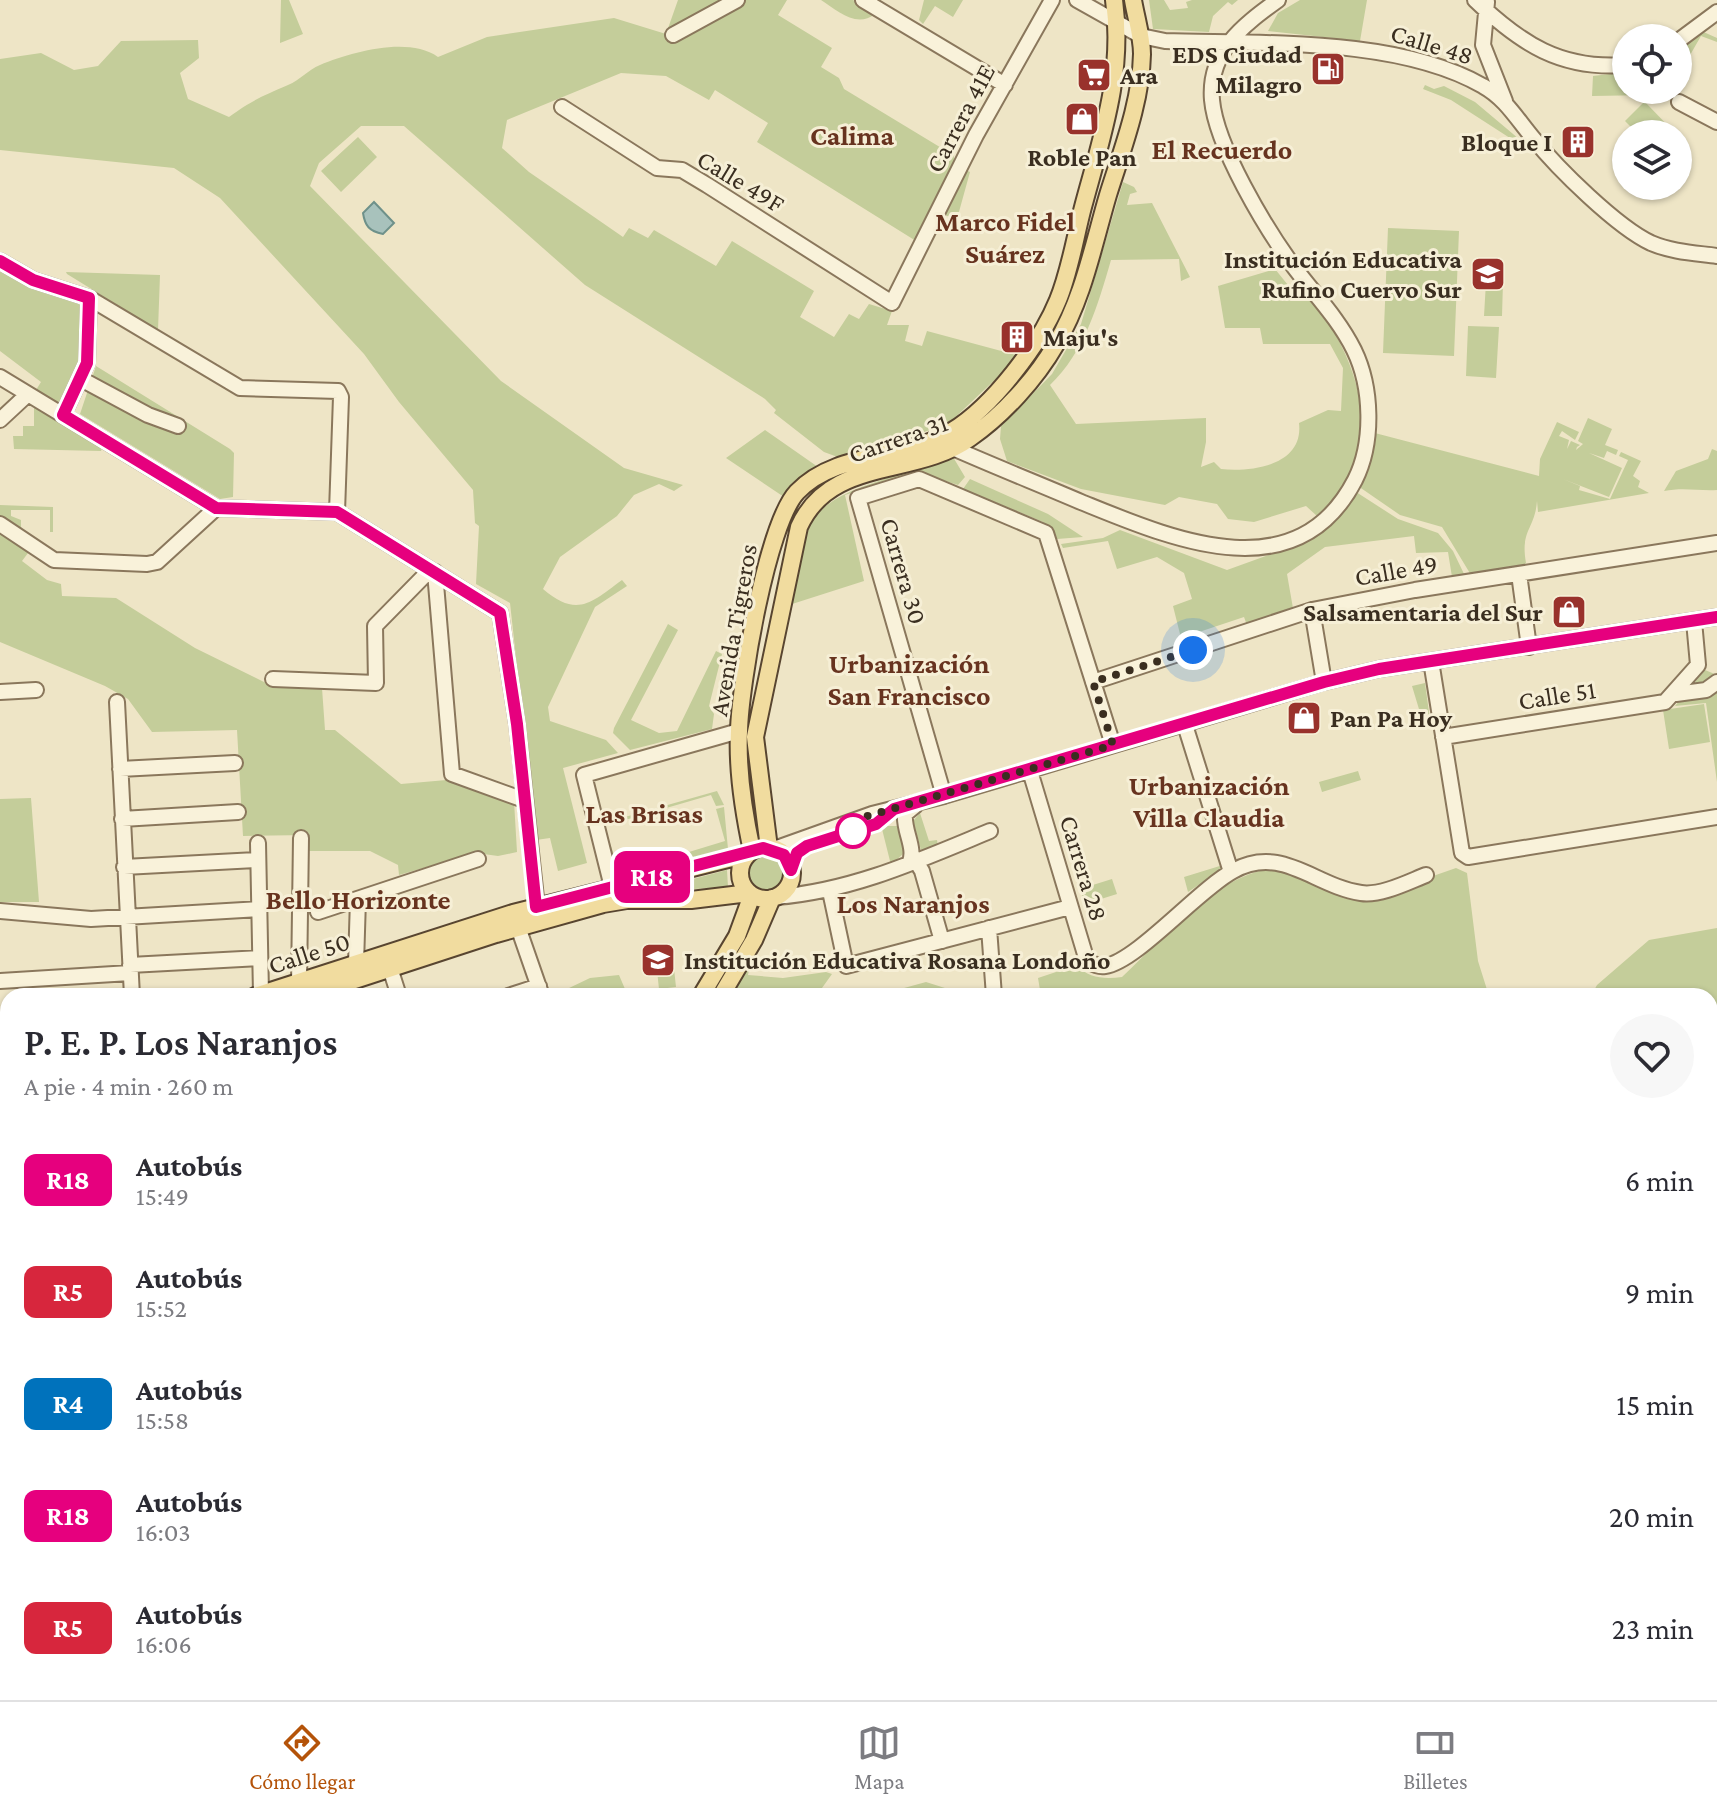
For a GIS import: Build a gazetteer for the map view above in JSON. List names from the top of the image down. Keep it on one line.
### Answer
{"streets":{"main road":["Carrera 31","Avenida Tigreros","Calle 50"],"street":["Calle 48","Carrera 41E","Calle 49F","Calle 49","Carrera 30","Calle 51","Carrera 28"]},"crossings":[["Calle 48","Carrera 31"],["Calle 48","Avenida Tigreros"],["Carrera 41E","Calle 49F"],["Carrera 31","Avenida Tigreros"],["Carrera 31","Calle 50"],["Calle 49","Carrera 30"],["Carrera 30","Calle 50"],["Avenida Tigreros","Calle 50"],["Carrera 28","Calle 50"]],"districts":["Calima","El Recuerdo","Marco Fidel Suárez","Urbanización San Francisco","Urbanización Villa Claudia","Las Brisas","Bello Horizonte","Los Naranjos"],"places":{"fuel station":["EDS Ciudad Milagro"],"supermarket":["Ara"],"shop":["Roble Pan","Salsamentaria del Sur","Pan Pa Hoy"],"building":["Bloque I","Maju's"],"school or university":["Institución Educativa Rufino Cuervo Sur","Institución Educativa Rosana Londoño"]},"lines":["bus line R18"],"page":{"on_map":"R18","heading":["P. E. P. Los Naranjos","A pie · 4 min · 260 m"],"list":[{"mark":"R18","name":"Autobús","note":"15:49","value":"6 min"},{"mark":"R5","name":"Autobús","note":"15:52","value":"9 min"},{"mark":"R4","name":"Autobús","note":"15:58","value":"15 min"},{"mark":"R18","name":"Autobús","note":"16:03","value":"20 min"},{"mark":"R5","name":"Autobús","note":"16:06","value":"23 min"}],"tabs":["Cómo llegar","Mapa","Billetes"]}}
